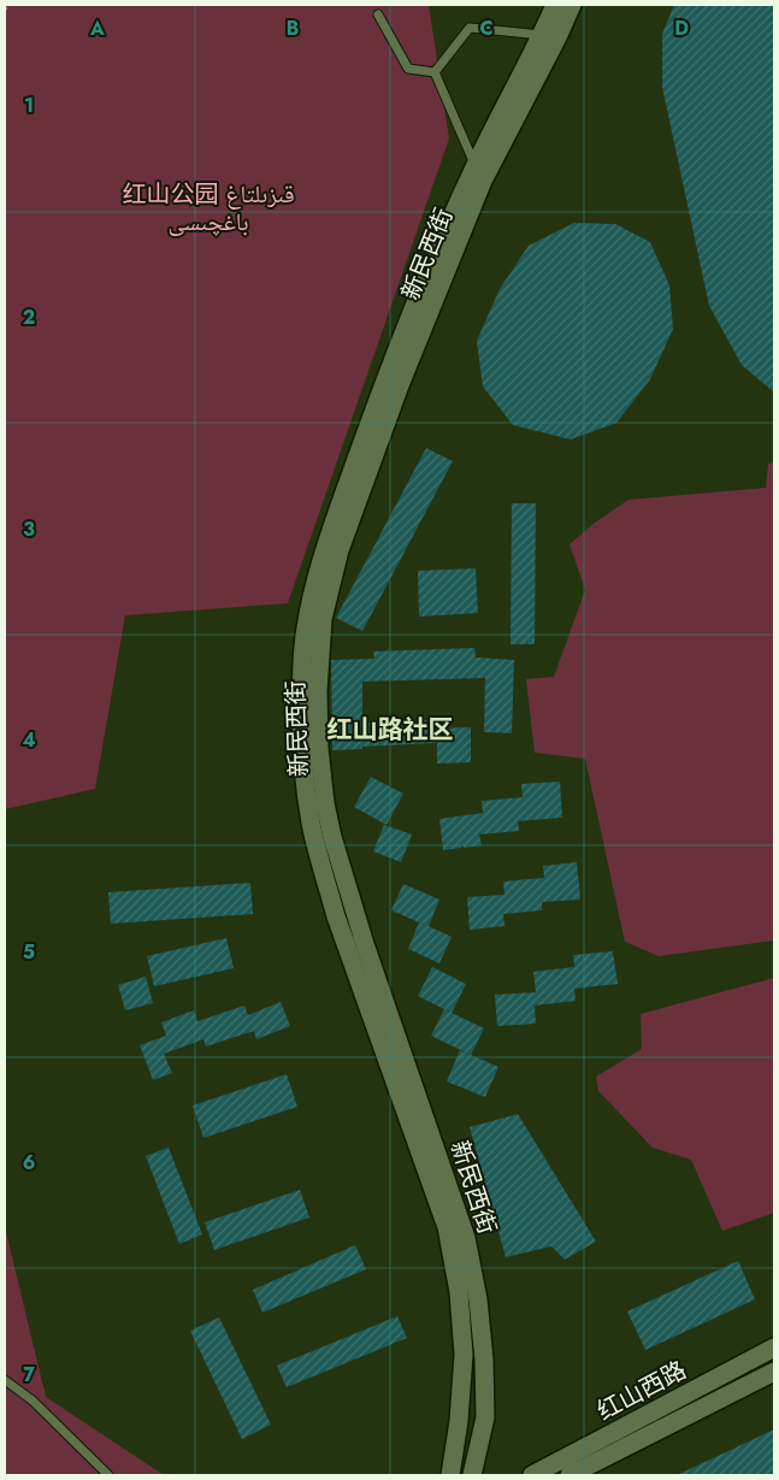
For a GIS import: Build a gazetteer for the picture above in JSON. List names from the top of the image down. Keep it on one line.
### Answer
{"streets":{"main road":["新民西街","红山西路"]},"districts":["红山路社区"],"parks":["红山公园 قىزىلتاغ باغچىسى"],"grid":{"columns":["A","B","C","D"],"rows":["1","2","3","4","5","6","7"]}}
